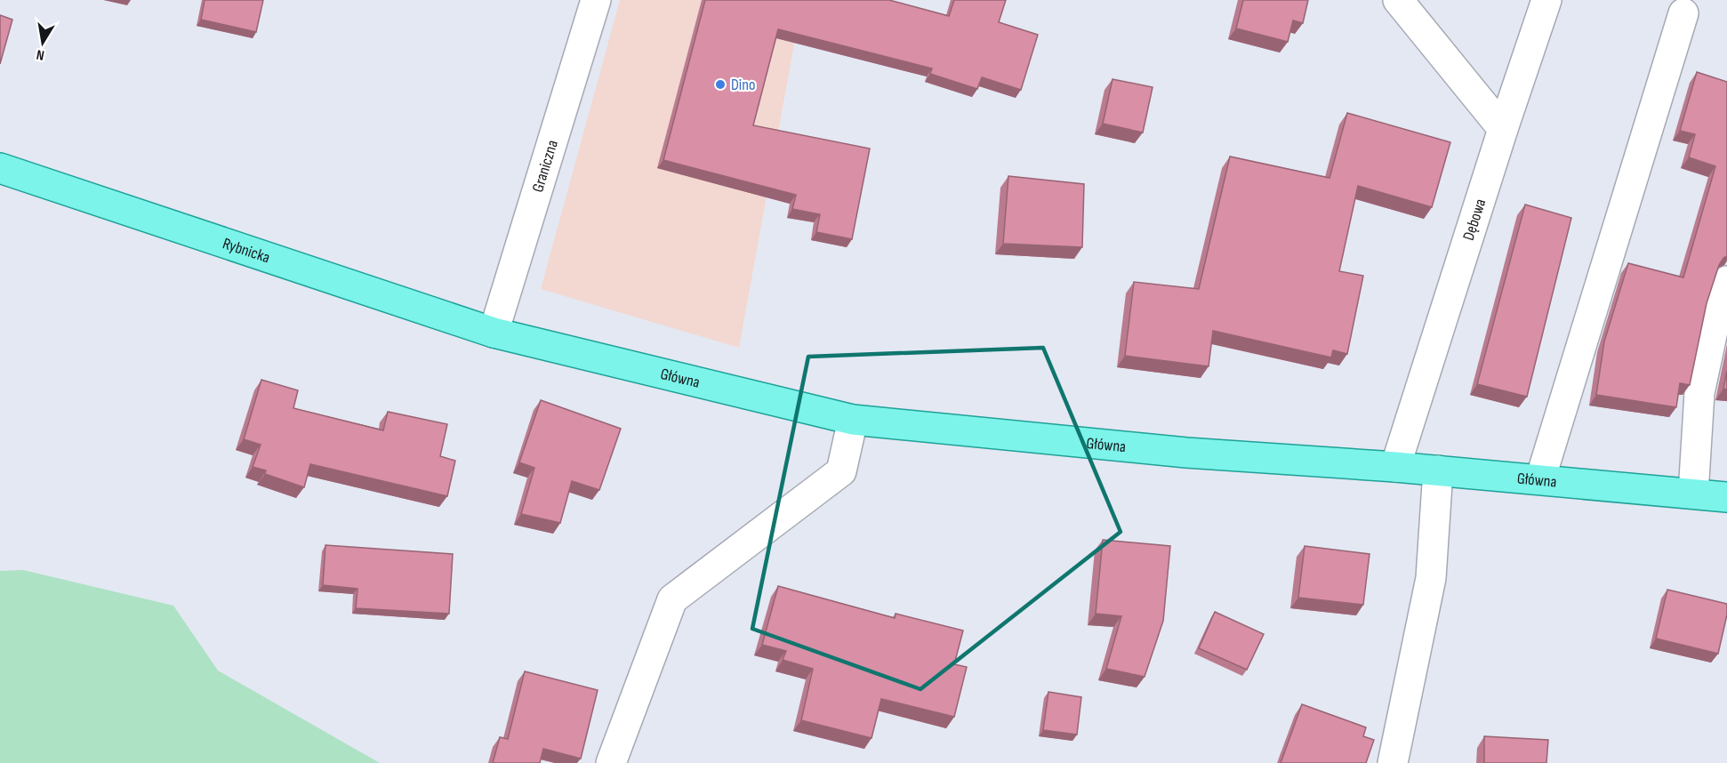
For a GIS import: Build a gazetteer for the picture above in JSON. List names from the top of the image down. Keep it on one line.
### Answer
{"streets":{"main road":["Rybnicka","Główna"],"street":["Graniczna","Dębowa"]},"crossings":[["Graniczna","Rybnicka"],["Graniczna","Główna"],["Dębowa","Główna"],["Rybnicka","Główna"]],"places":["Dino"],"north":"bottom"}
